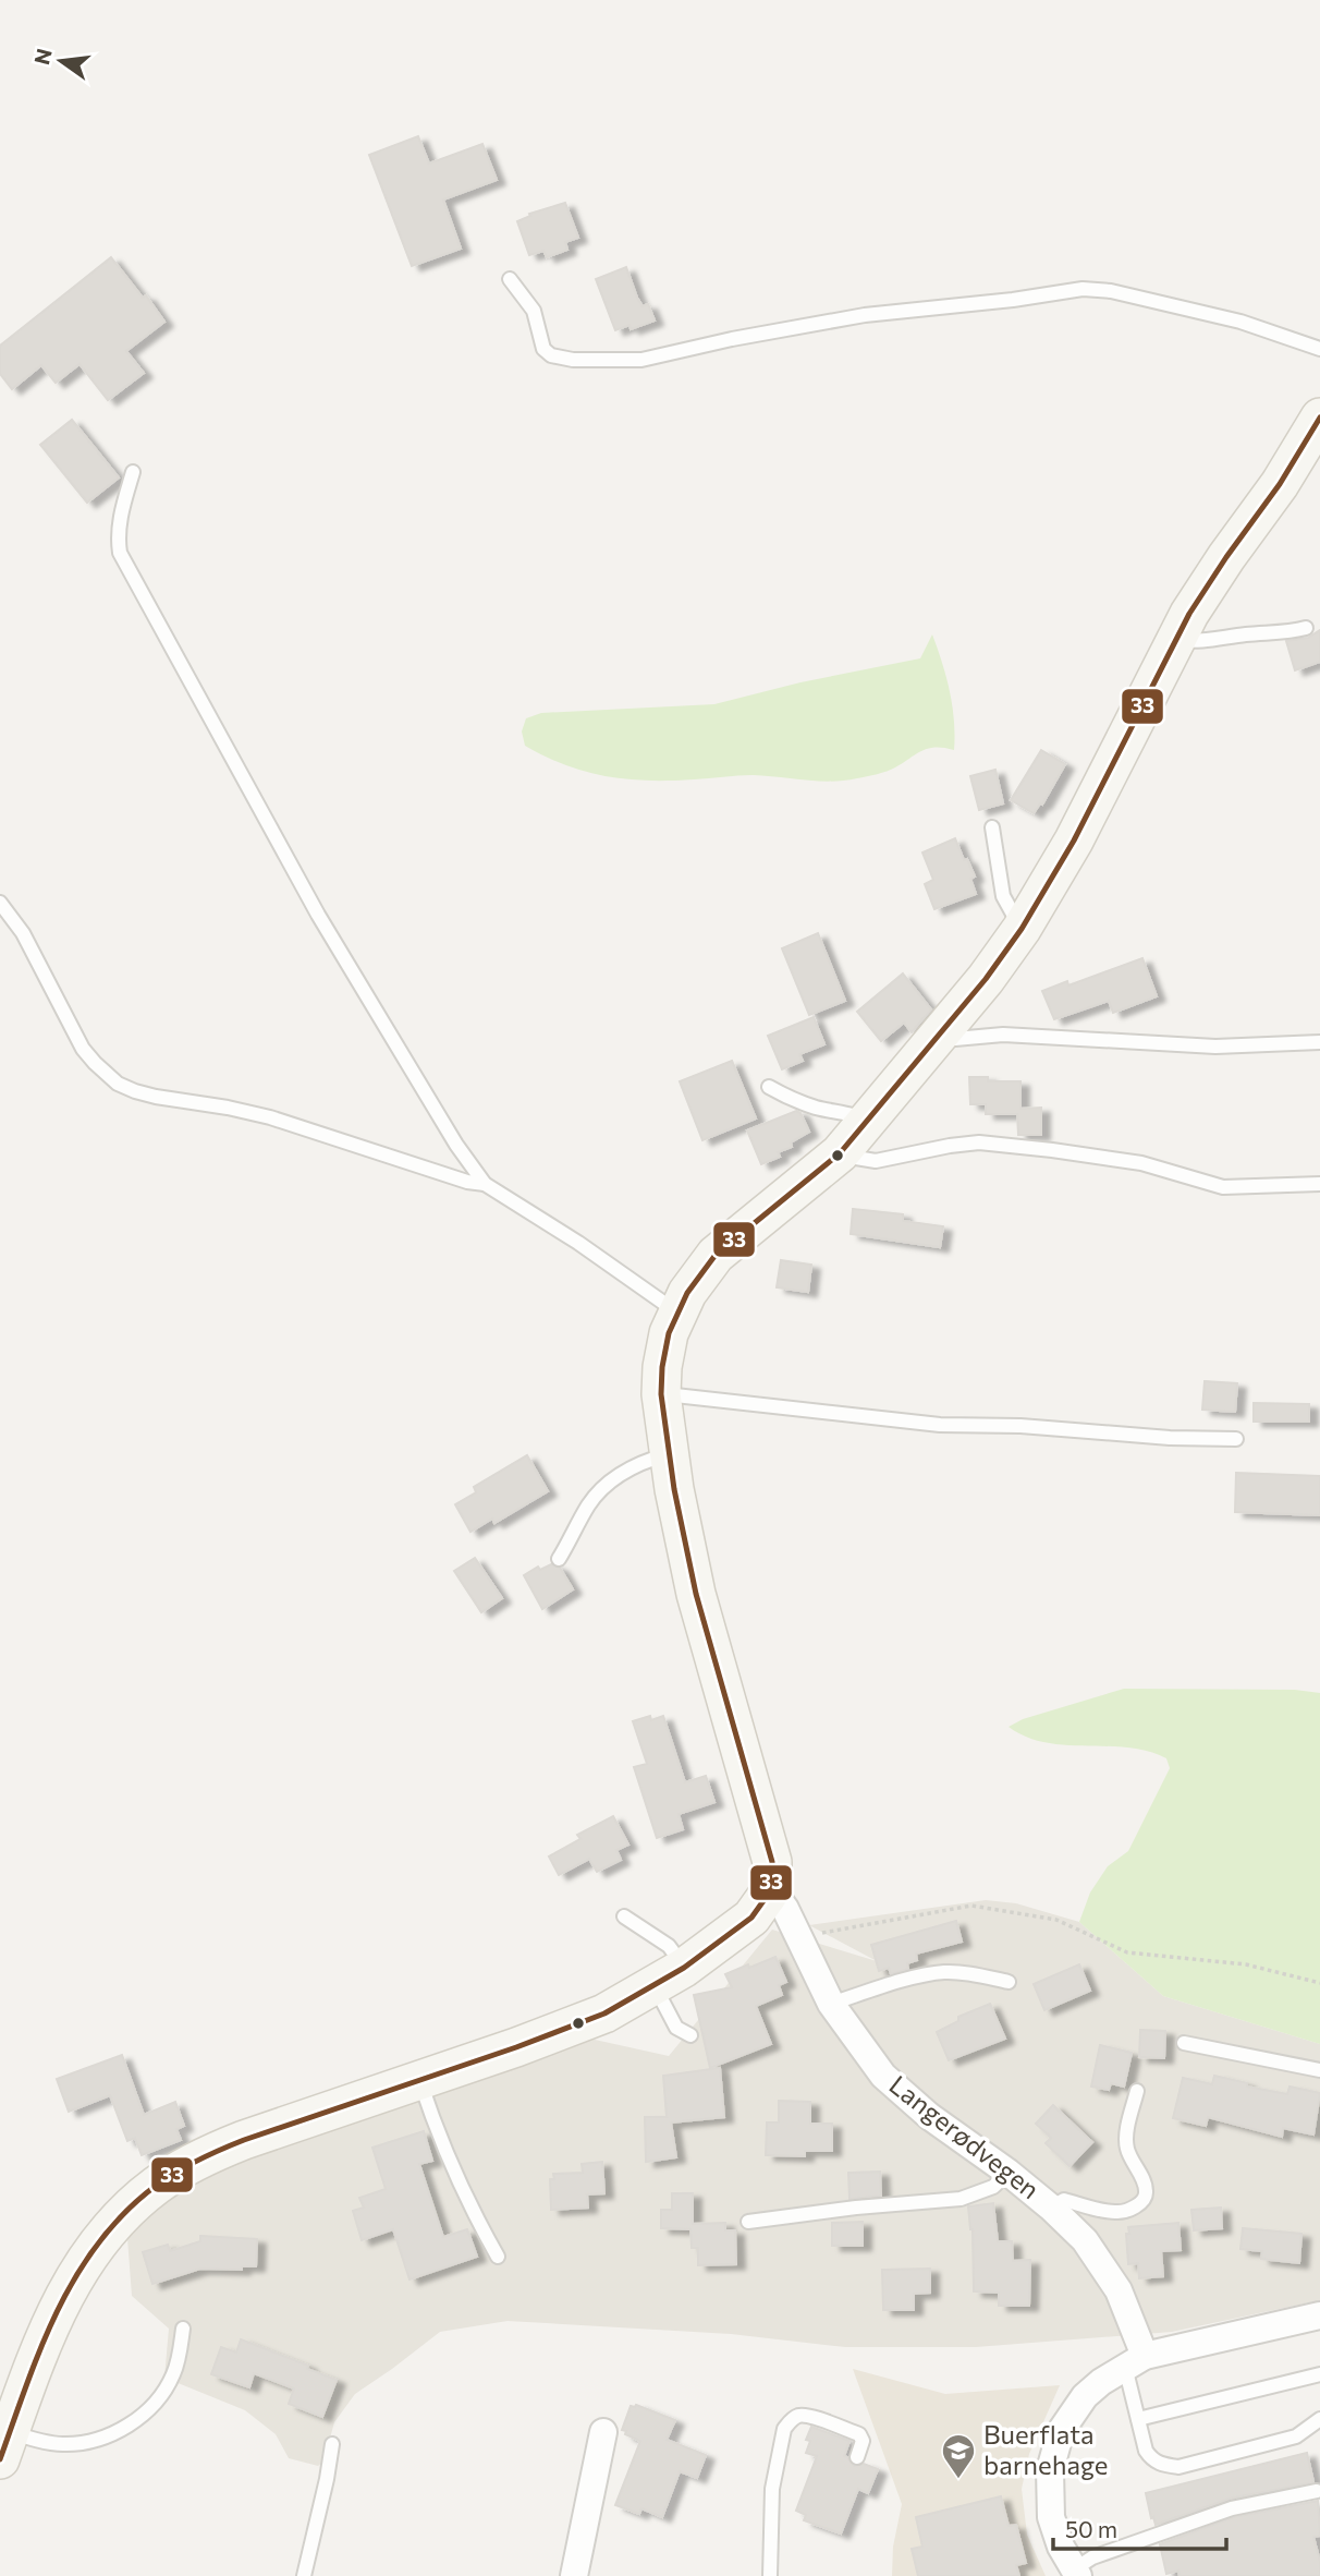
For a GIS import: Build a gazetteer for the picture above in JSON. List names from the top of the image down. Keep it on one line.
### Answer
{"streets":{"street":["Langerødvegen"]},"places":{"school or university":["Buerflata barnehage"]},"lines":["transit line 33"],"scale_bar":"50 m","north":"left"}
